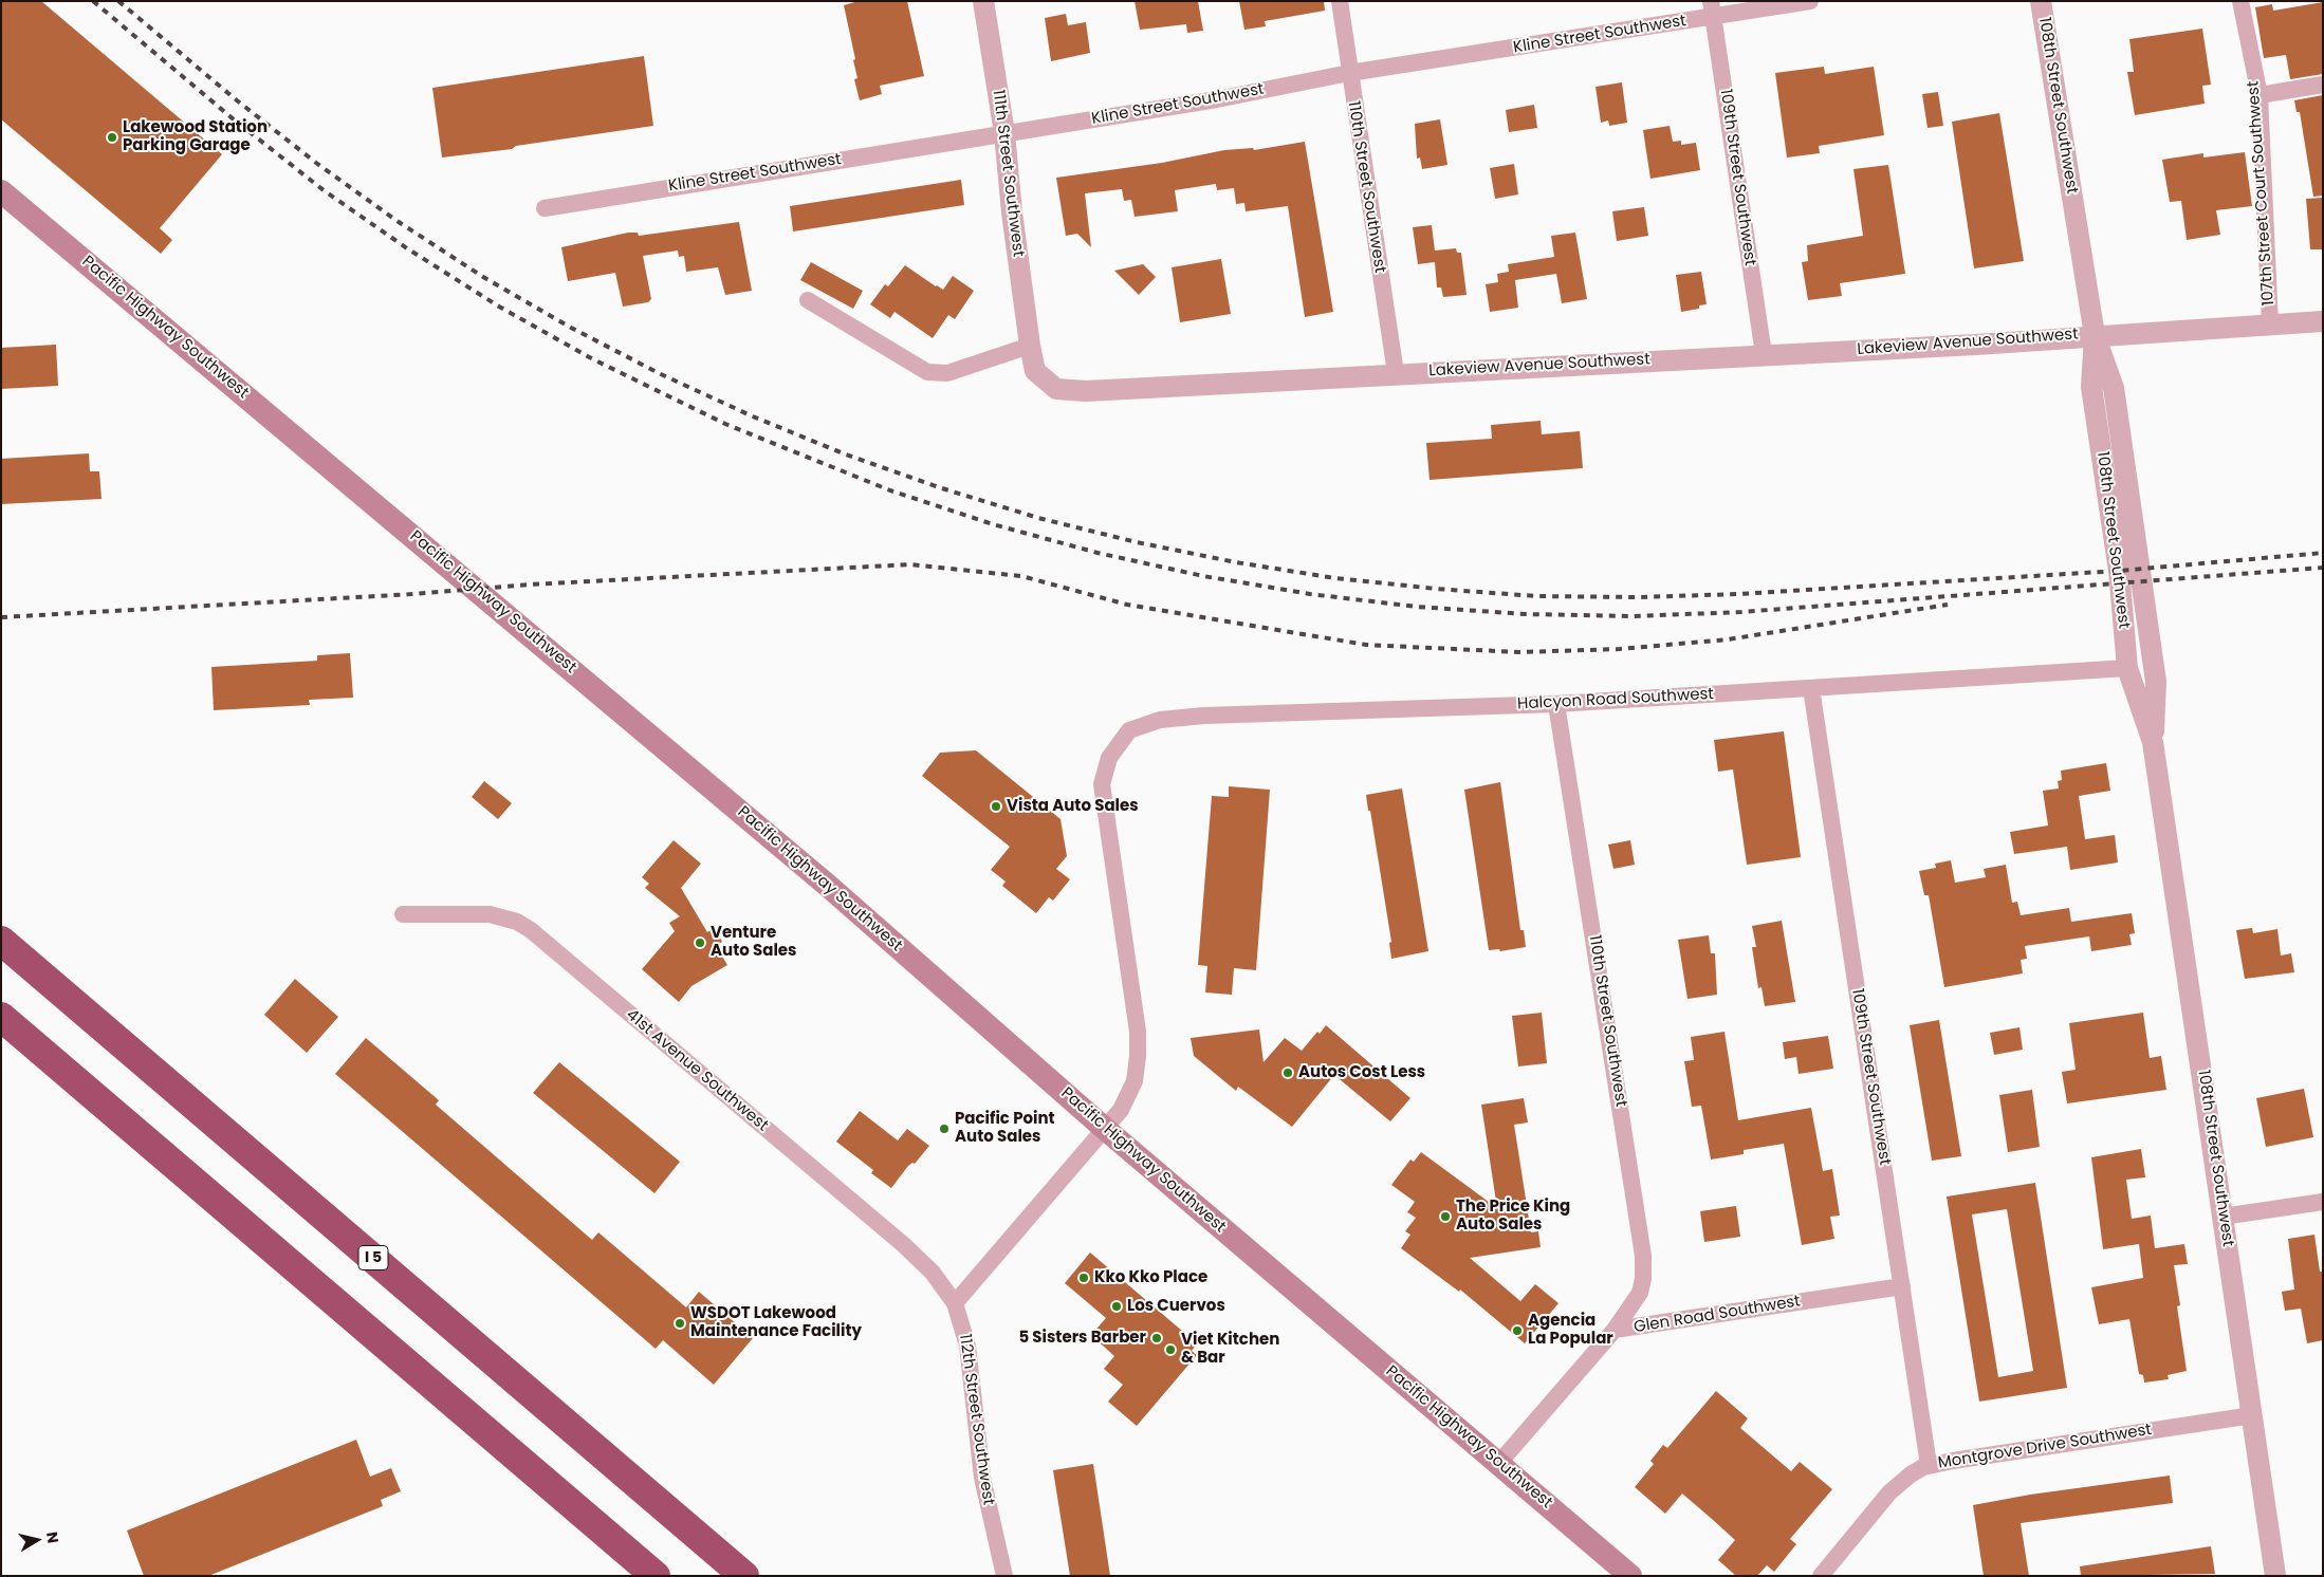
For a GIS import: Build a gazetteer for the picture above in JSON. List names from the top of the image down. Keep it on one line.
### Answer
{"streets":{"highway":["I 5"],"main road":["Pacific Highway Southwest"],"street":["Kline Street Southwest","108th Street Southwest","111th Street Southwest","109th Street Southwest","110th Street Southwest","107th Street Court Southwest","Lakeview Avenue Southwest","Halcyon Road Southwest","41st Avenue Southwest","Glen Road Southwest","112th Street Southwest","Montgrove Drive Southwest"]},"crossings":[["Kline Street Southwest","111th Street Southwest"],["Kline Street Southwest","109th Street Southwest"],["Kline Street Southwest","110th Street Southwest"],["108th Street Southwest","Lakeview Avenue Southwest"],["108th Street Southwest","Halcyon Road Southwest"],["108th Street Southwest","Montgrove Drive Southwest"],["111th Street Southwest","Lakeview Avenue Southwest"],["109th Street Southwest","Lakeview Avenue Southwest"],["109th Street Southwest","Halcyon Road Southwest"],["109th Street Southwest","Glen Road Southwest"],["109th Street Southwest","Montgrove Drive Southwest"],["110th Street Southwest","Lakeview Avenue Southwest"],["110th Street Southwest","Halcyon Road Southwest"],["110th Street Southwest","Glen Road Southwest"],["107th Street Court Southwest","Lakeview Avenue Southwest"],["Pacific Highway Southwest","Halcyon Road Southwest"],["Pacific Highway Southwest","Glen Road Southwest"],["41st Avenue Southwest","112th Street Southwest"]],"places":["Lakewood Station Parking Garage","Vista Auto Sales","Venture Auto Sales","Autos Cost Less","Pacific Point Auto Sales","The Price King Auto Sales","Kko Kko Place","Los Cuervos","WSDOT Lakewood Maintenance Facility","Agencia La Popular","5 Sisters Barber","Viet Kitchen & Bar"],"north":"right"}
